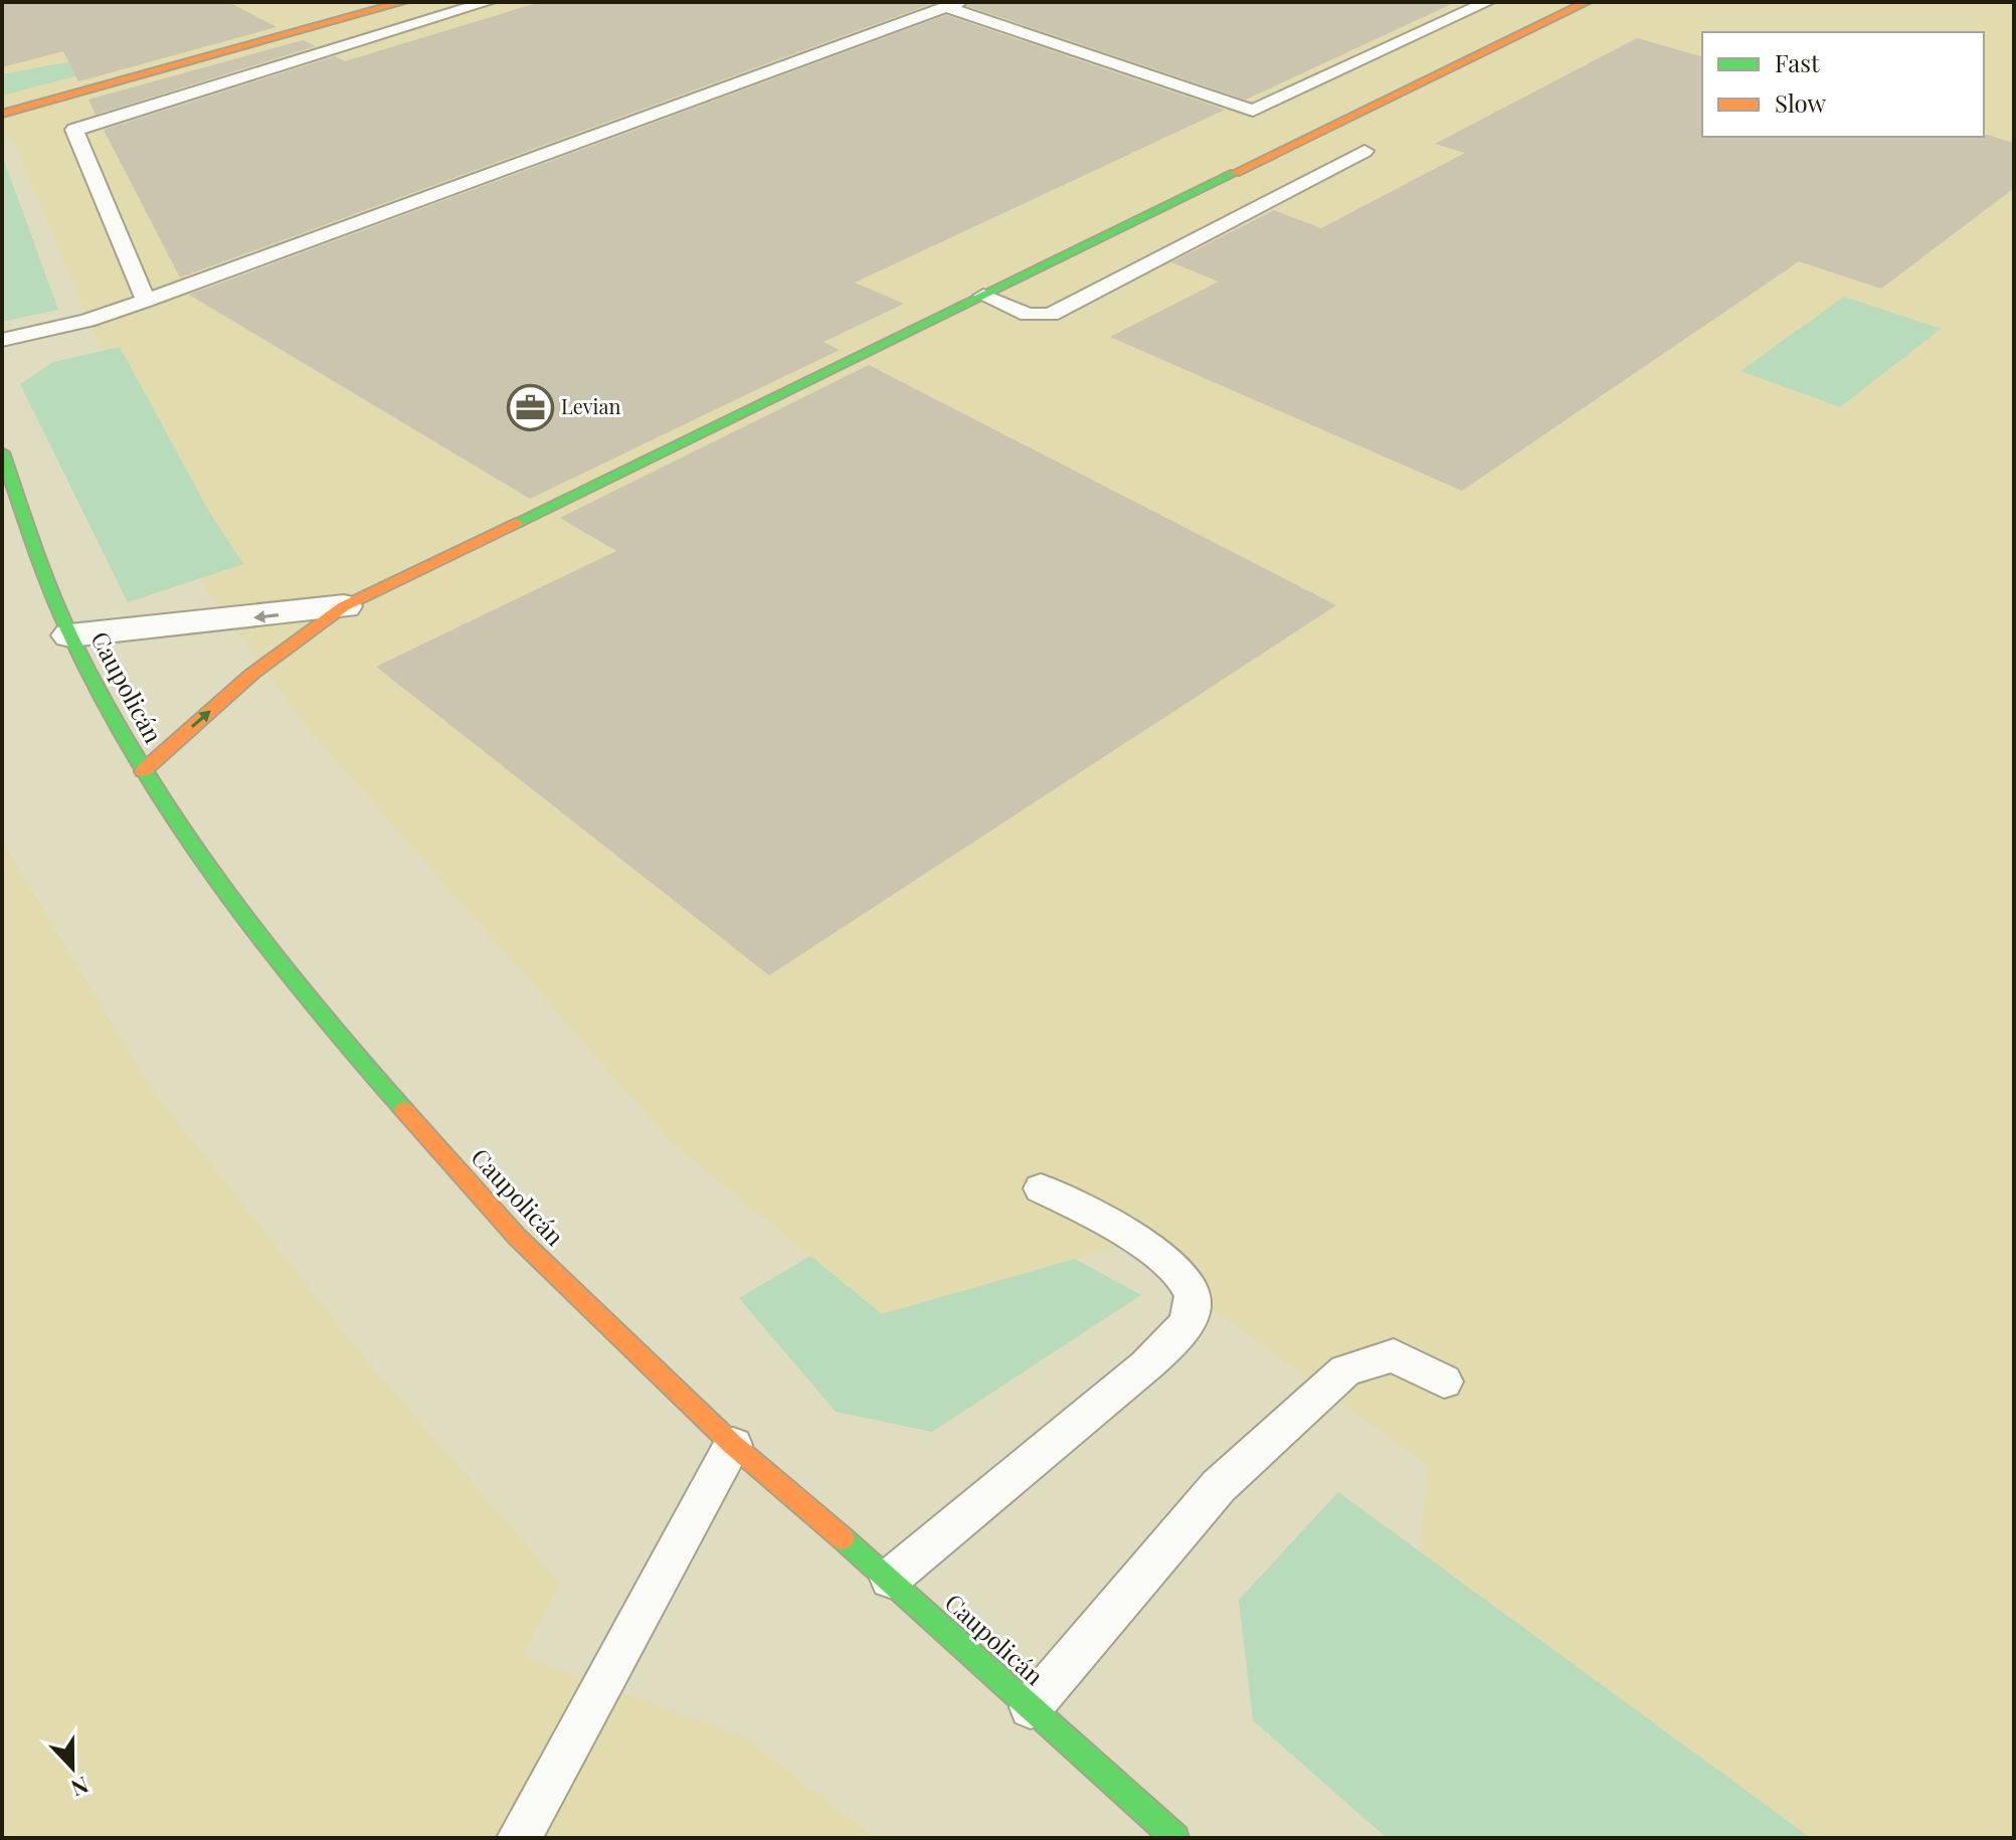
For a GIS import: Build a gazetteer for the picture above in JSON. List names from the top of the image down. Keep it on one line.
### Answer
{"streets":{"street":["Caupolicán"]},"places":{"office":["Levian"]},"legend":["Fast","Slow"],"north":"bottom"}
